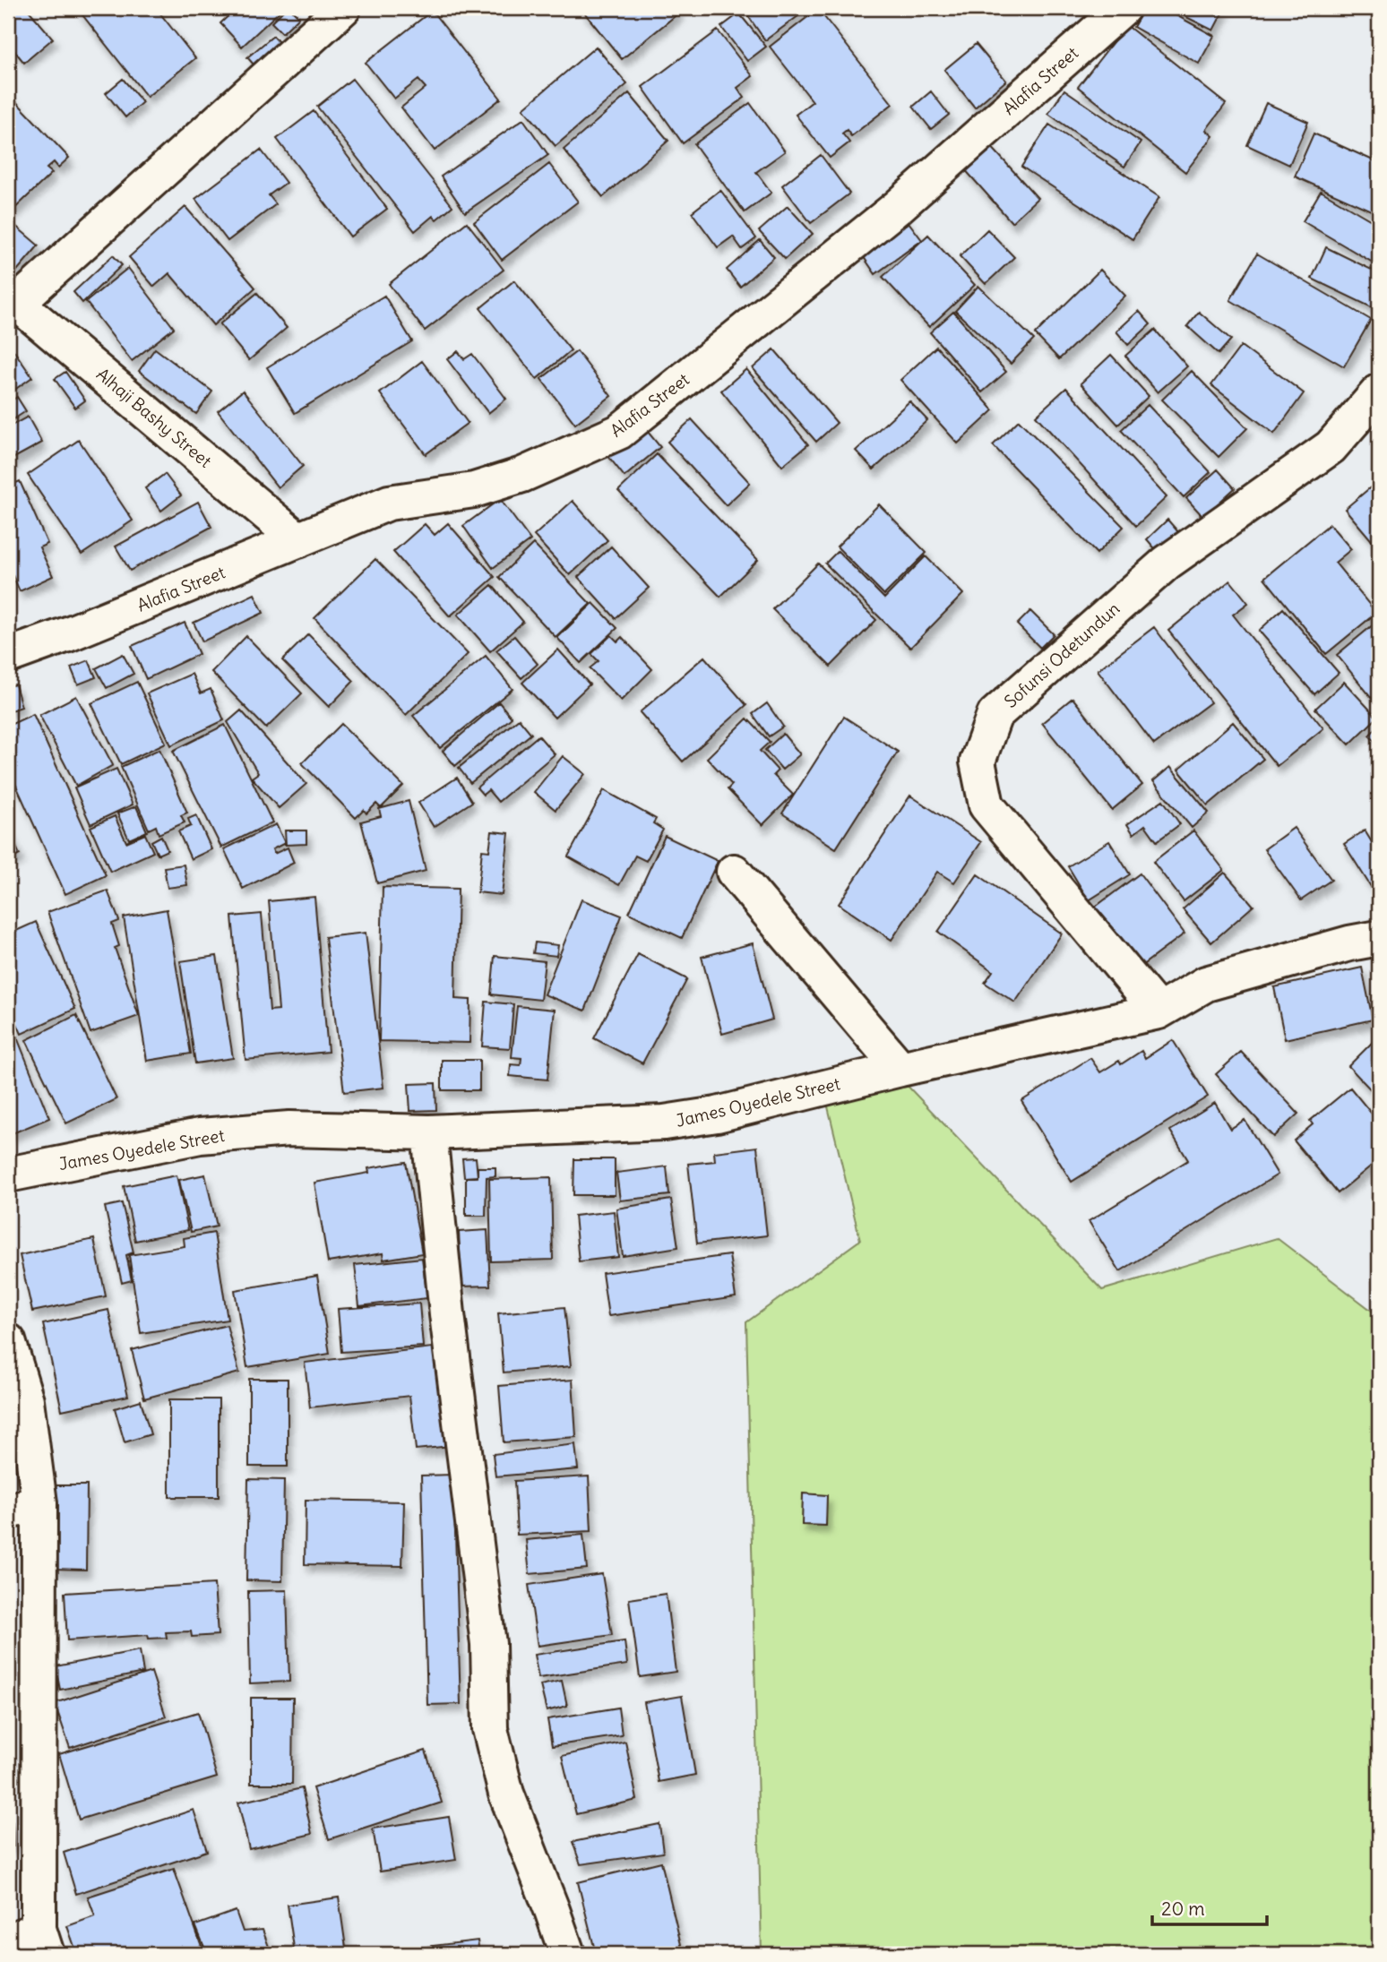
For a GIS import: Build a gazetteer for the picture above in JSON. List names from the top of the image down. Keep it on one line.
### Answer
{"streets":{"street":["Alafia Street","Alhaji Bashy Street","Sofunsi Odetundun","James Oyedele Street"]},"crossings":[["Alafia Street","Alhaji Bashy Street"],["Sofunsi Odetundun","James Oyedele Street"]],"scale_bar":"20 m"}
